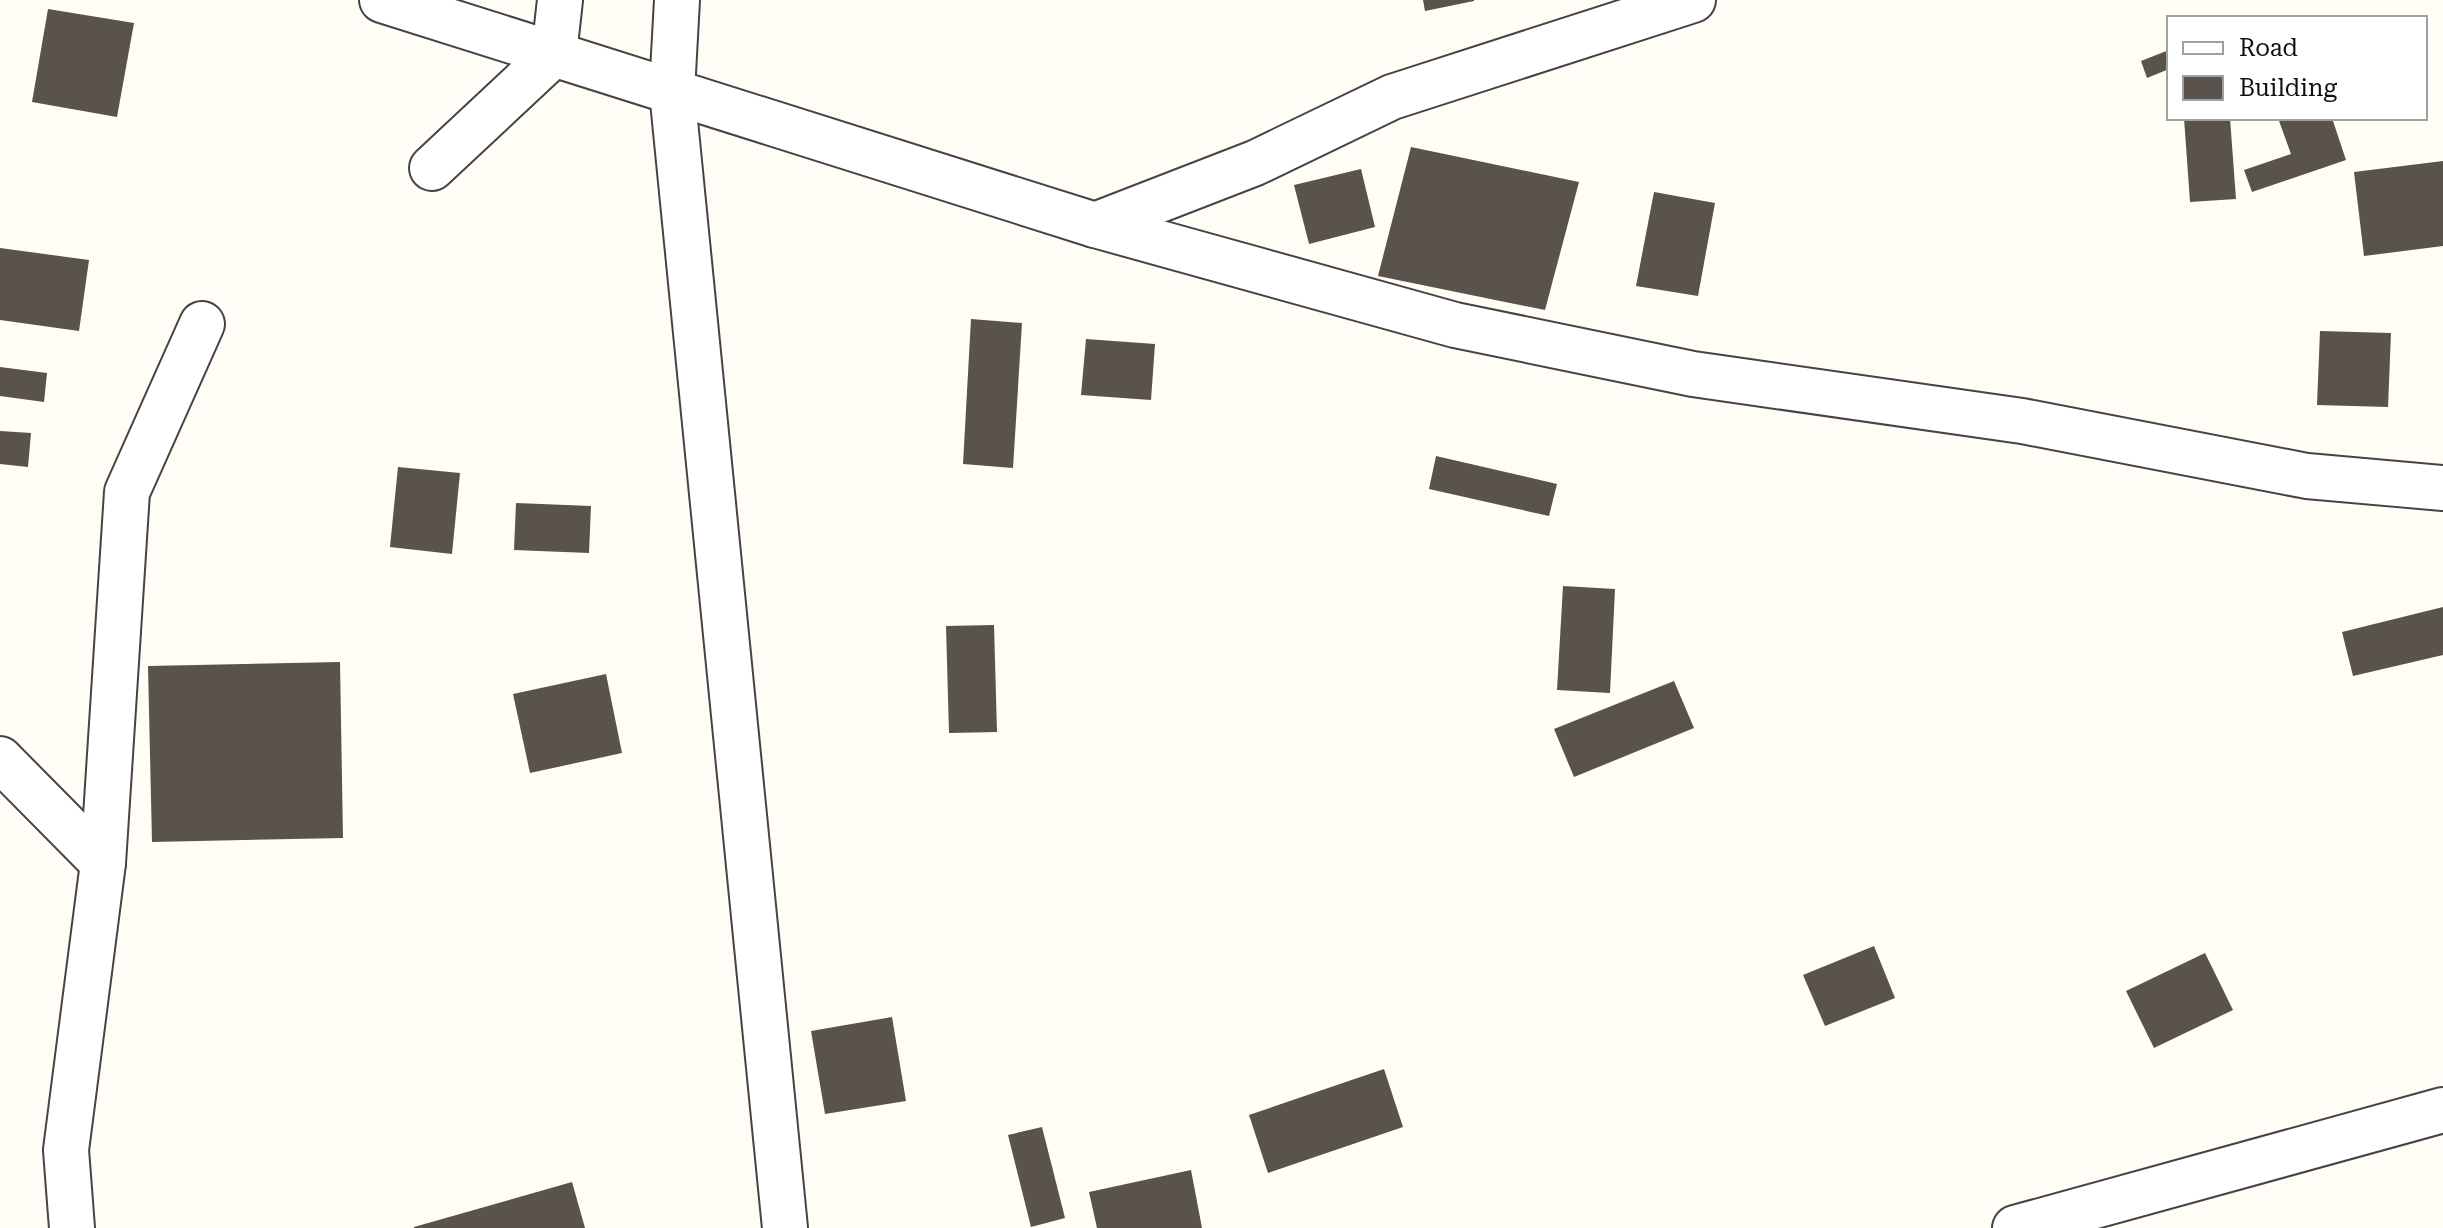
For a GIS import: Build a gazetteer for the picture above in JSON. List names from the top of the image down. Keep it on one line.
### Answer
{"legend":["Road","Building"]}
